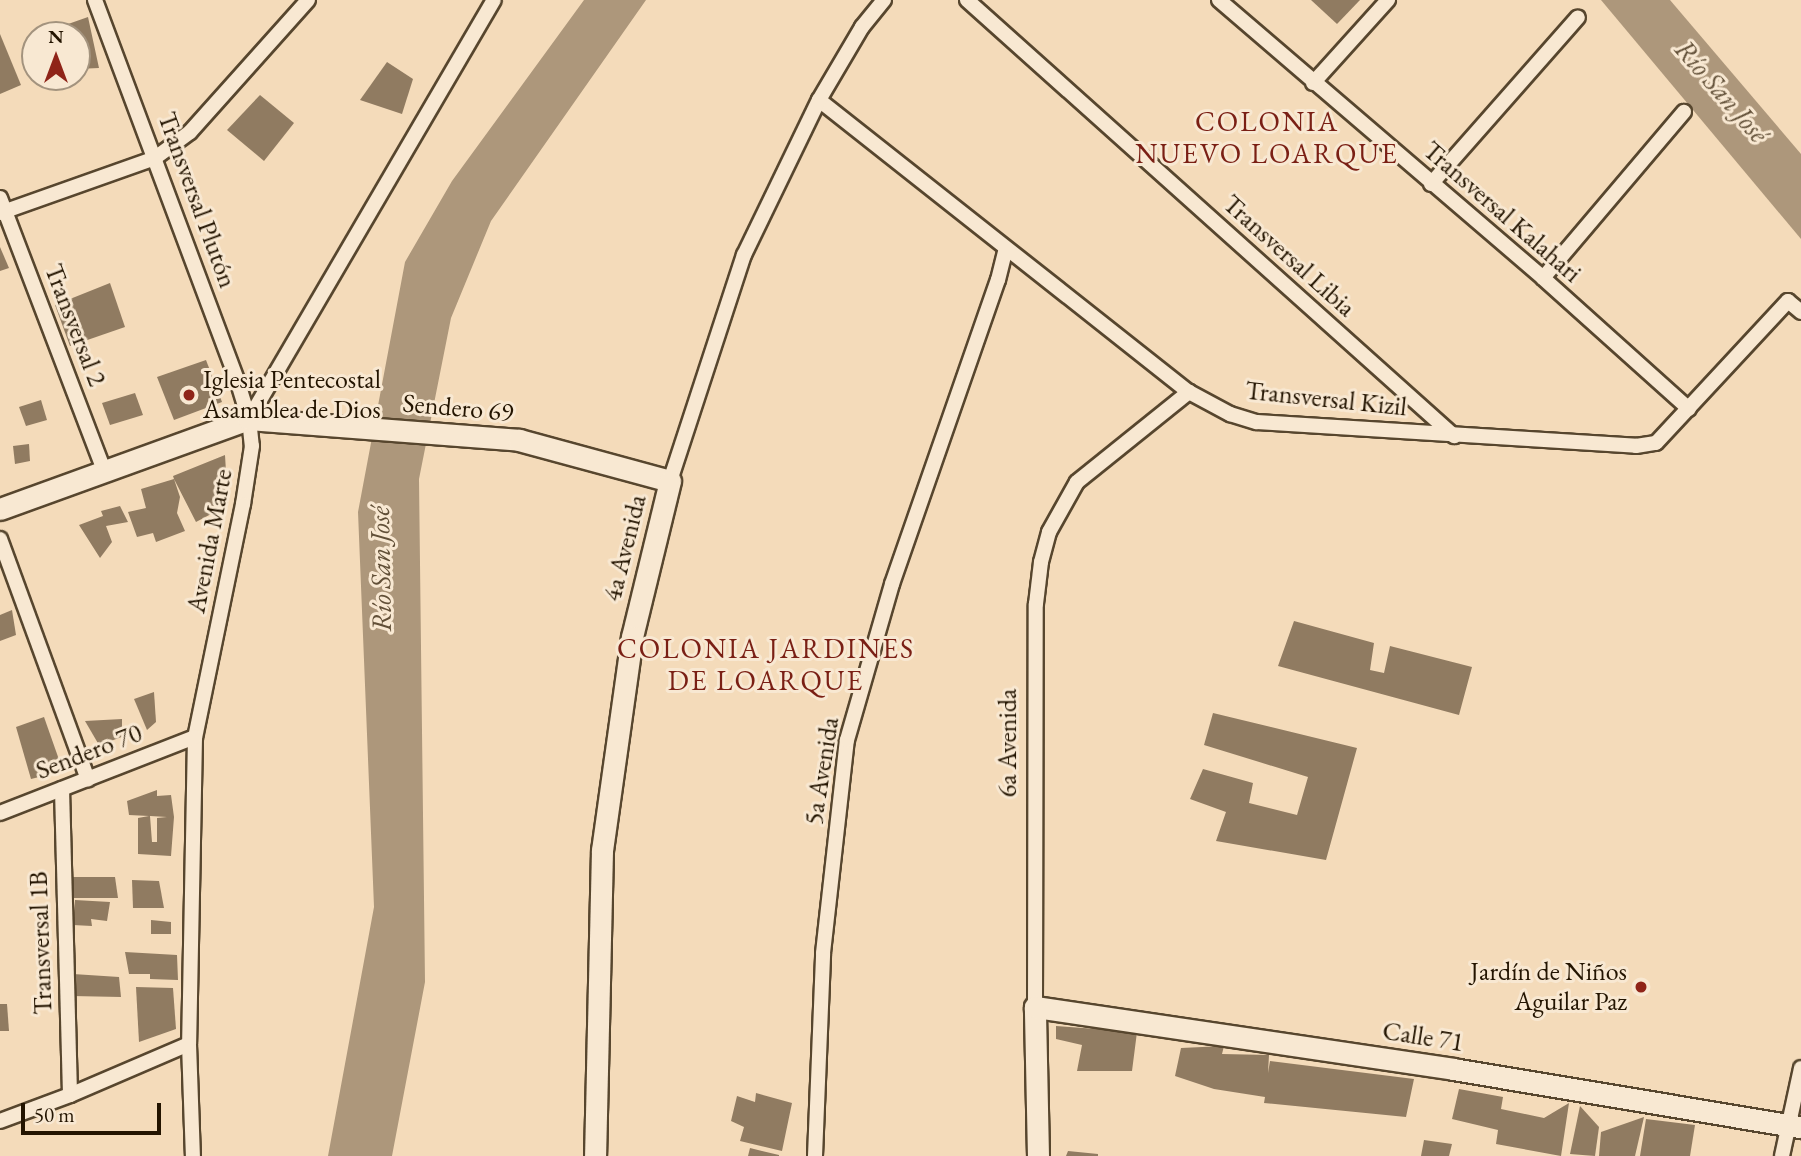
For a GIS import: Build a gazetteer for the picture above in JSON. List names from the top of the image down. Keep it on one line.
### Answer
{"streets":{"street":["Transversal Plutón","Transversal Kalahari","Transversal Libia","Transversal 2","Transversal Kizil","Sendero 69","Avenida Marte","4a Avenida","6a Avenida","Sendero 70","5a Avenida","Transversal 1B","Calle 71"]},"crossings":[["Transversal Plutón","Sendero 69"],["Transversal Plutón","Avenida Marte"],["Transversal Kalahari","Transversal Kizil"],["Transversal Libia","Transversal Kizil"],["Transversal 2","Sendero 69"],["Transversal Kizil","4a Avenida"],["Transversal Kizil","6a Avenida"],["Transversal Kizil","5a Avenida"],["Sendero 69","Avenida Marte"],["Sendero 69","4a Avenida"],["Avenida Marte","Sendero 70"],["6a Avenida","Calle 71"],["Sendero 70","Transversal 1B"]],"districts":["COLONIA NUEVO LOARQUE","COLONIA JARDINES DE LOARQUE"],"water":["Río San José"],"places":["Iglesia Pentecostal Asamblea de Dios","Jardín de Niños Aguilar Paz"],"scale_bar":"50 m","north":"top"}
